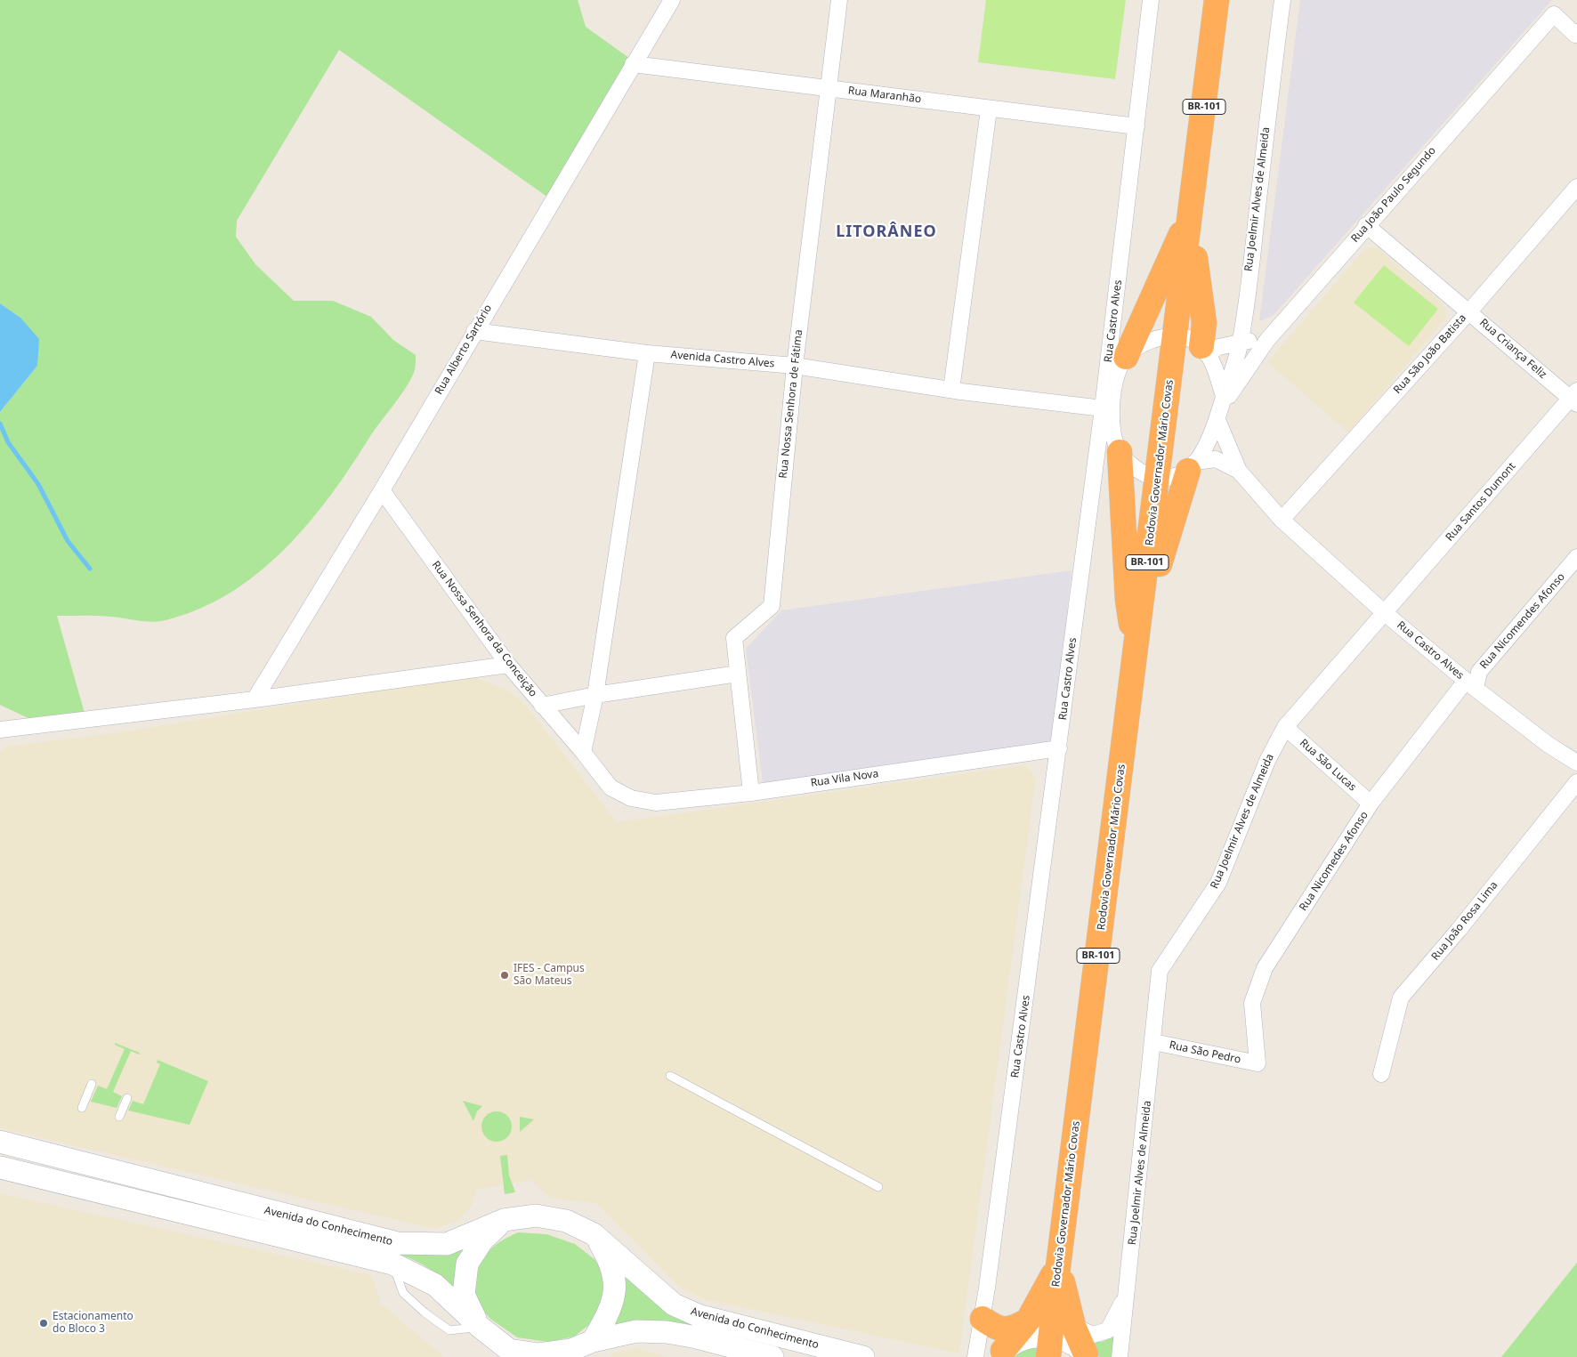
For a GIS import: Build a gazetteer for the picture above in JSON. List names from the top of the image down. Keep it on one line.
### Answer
{"streets":{"highway":["BR-101","Rodovia Governador Mário Covas"],"main road":["Avenida do Conhecimento"],"street":["Rua Maranhão","Rua João Paulo Segundo","Rua Joelmir Alves de Almeida","Rua Castro Alves","Rua Criança Feliz","Rua Alberto Sartório","Rua São João Batista","Avenida Castro Alves","Rua Nossa Senhora de Fátima","Rua Santos Dumont","Rua Nicomendes Afonso","Rua Nossa Senhora da Conceição","Rua São Lucas","Rua Vila Nova","Rua Nicomedes Afonso","Rua João Rosa Lima","Rua São Pedro"]},"crossings":[["Rua Maranhão","Rua Castro Alves"],["Rua Maranhão","Rua Alberto Sartório"],["Rua Maranhão","Rua Nossa Senhora de Fátima"],["Rua João Paulo Segundo","Rua Joelmir Alves de Almeida"],["Rua João Paulo Segundo","Rua Castro Alves"],["Rua João Paulo Segundo","Rua Criança Feliz"],["Rua Joelmir Alves de Almeida","Rua Castro Alves"],["Rua Joelmir Alves de Almeida","Rua Santos Dumont"],["Rua Joelmir Alves de Almeida","Rua São Lucas"],["Rua Joelmir Alves de Almeida","Rua São Pedro"],["Rua Castro Alves","Rua São João Batista"],["Rua Castro Alves","Avenida Castro Alves"],["Rua Castro Alves","Rua Santos Dumont"],["Rua Castro Alves","Rua Nicomendes Afonso"],["Rua Castro Alves","Rua Vila Nova"],["Rua Castro Alves","Rua Nicomedes Afonso"],["Rua Criança Feliz","Rua São João Batista"],["Rua Criança Feliz","Rua Santos Dumont"],["Rua Alberto Sartório","Avenida Castro Alves"],["Rua Alberto Sartório","Rua Nossa Senhora da Conceição"],["Avenida Castro Alves","Rua Nossa Senhora de Fátima"],["Rua Nossa Senhora de Fátima","Rua Vila Nova"],["Rua Nicomendes Afonso","Rua Nicomedes Afonso"],["Rua Nossa Senhora da Conceição","Rua Vila Nova"],["Rua São Lucas","Rua Nicomedes Afonso"],["Rua Nicomedes Afonso","Rua São Pedro"]],"districts":["LITORÂNEO"],"places":["IFES - Campus São Mateus","Estacionamento do Bloco 3"]}
